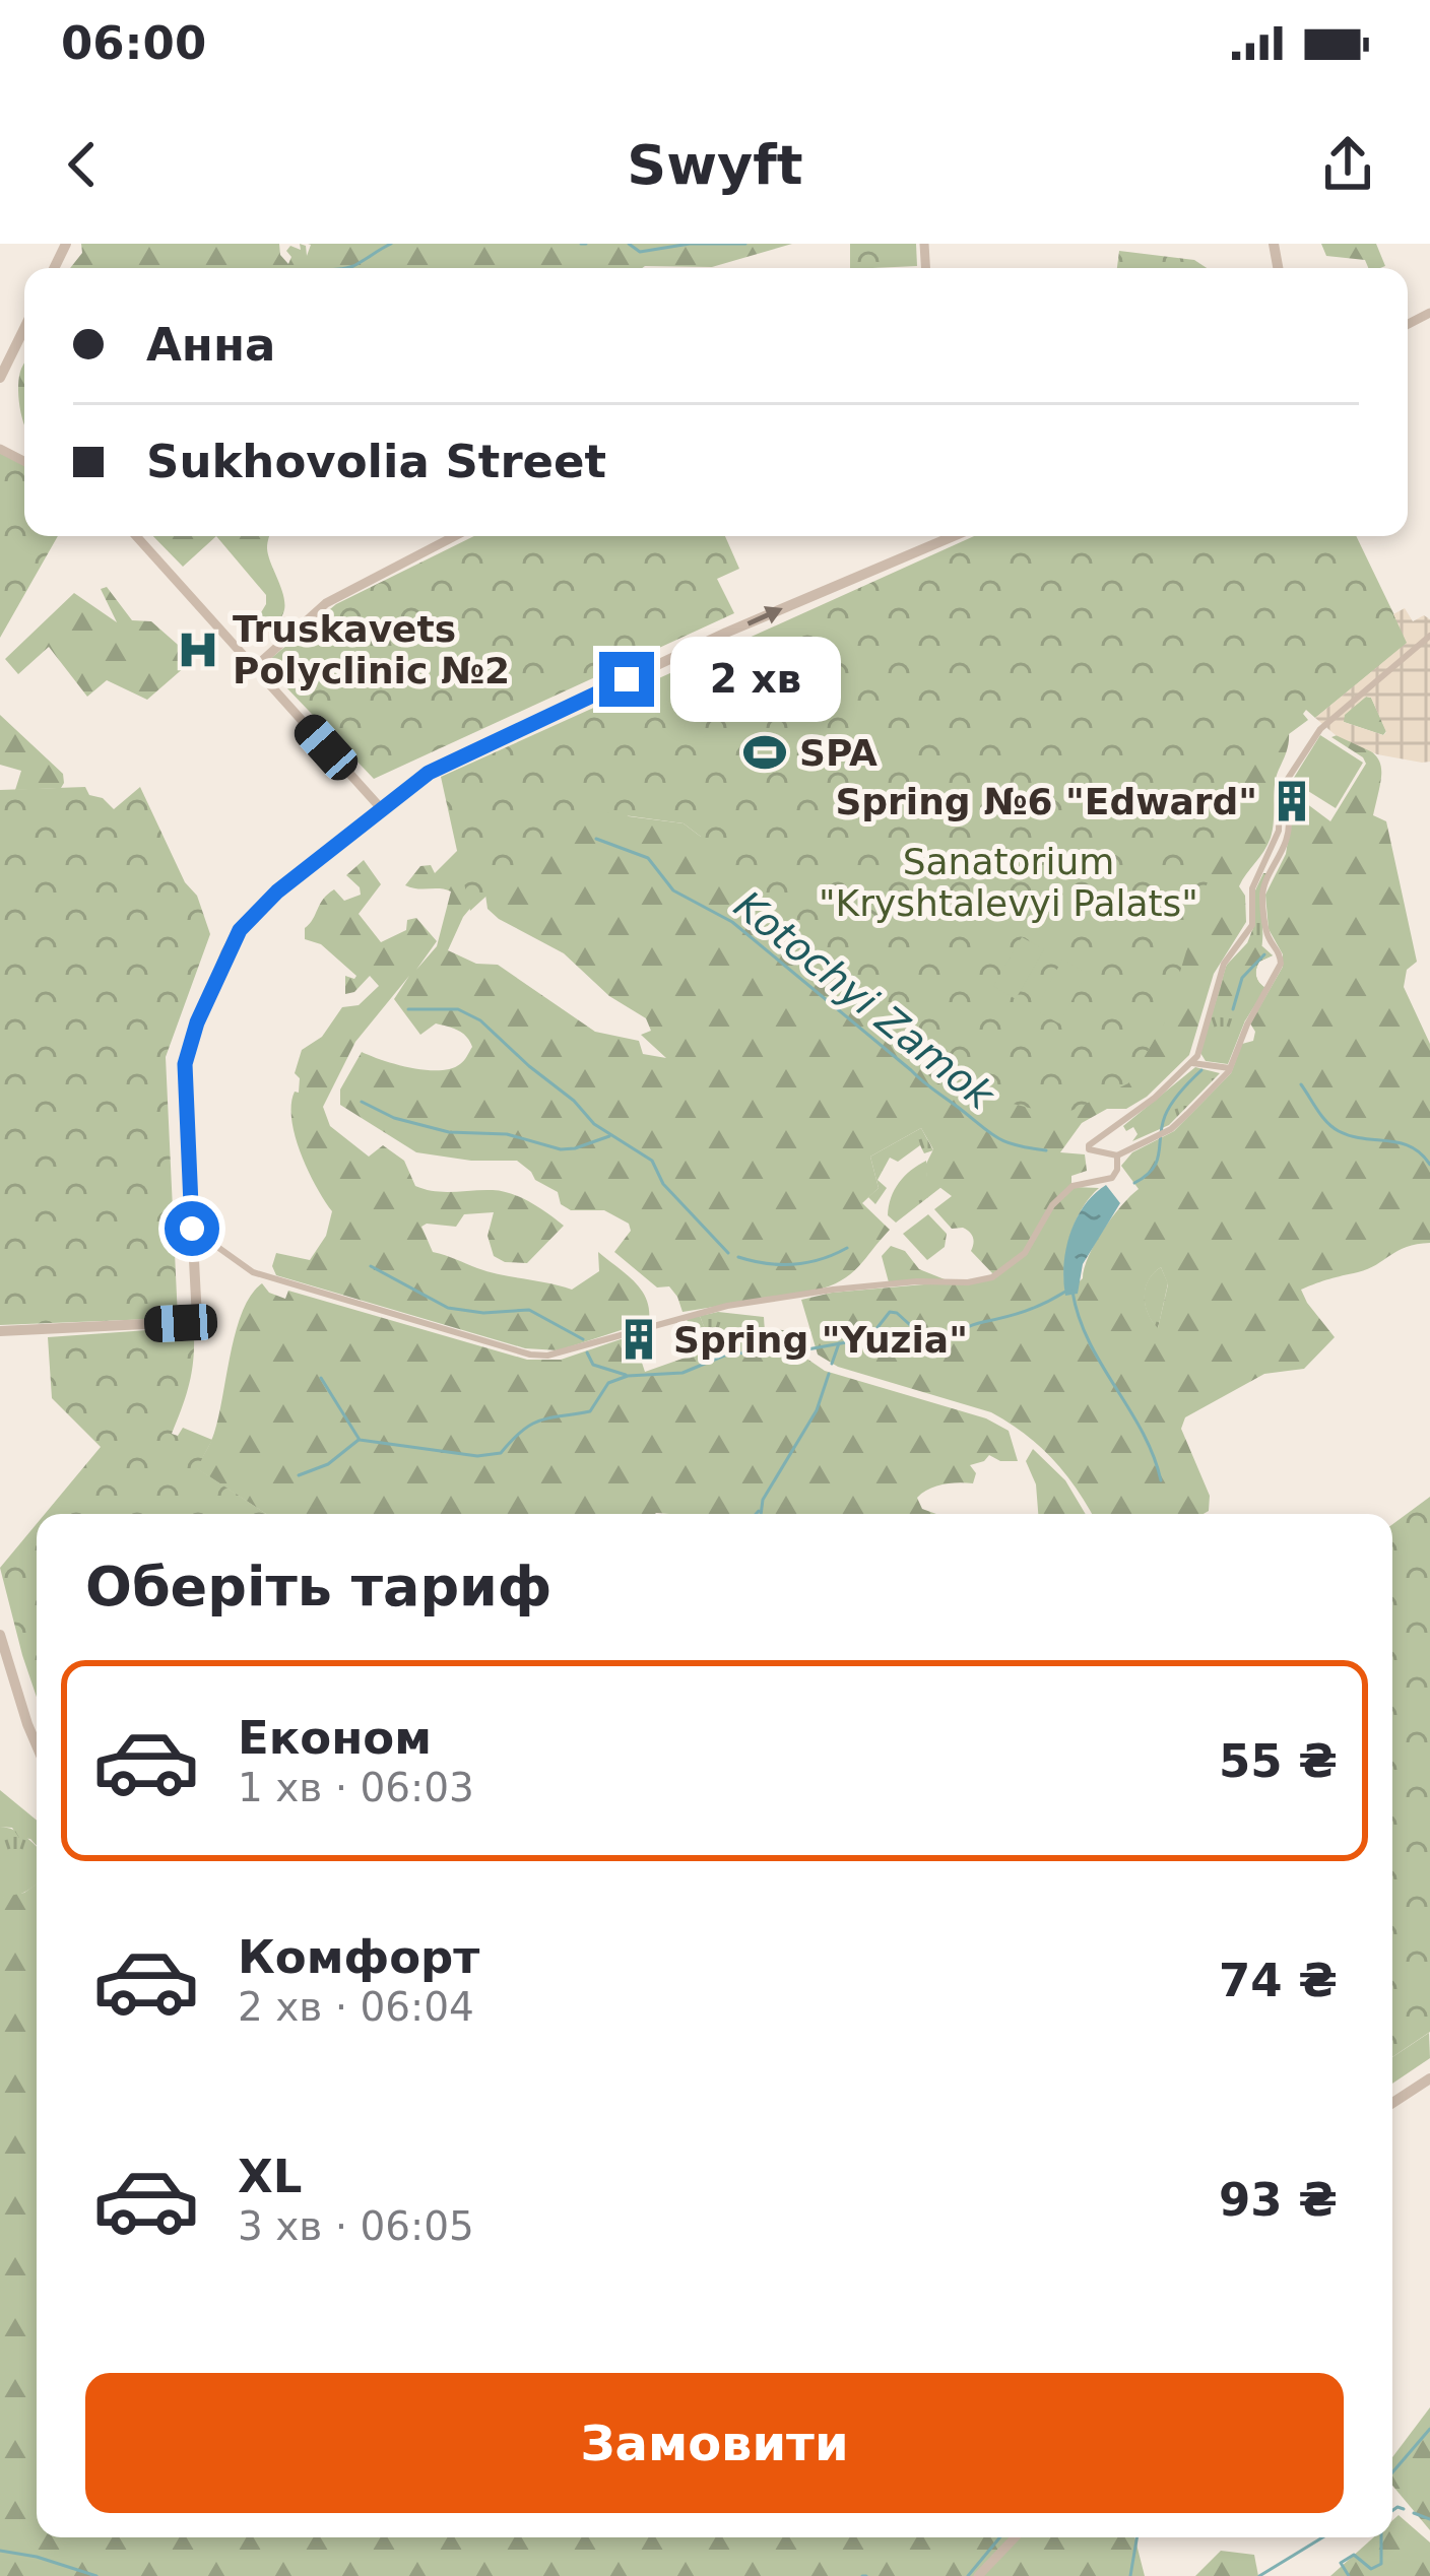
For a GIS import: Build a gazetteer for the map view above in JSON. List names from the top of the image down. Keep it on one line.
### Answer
{"water":["Kotochyi Zamok"],"parks":["Sanatorium \"Kryshtalevyi Palats\""],"places":{"hospital":["Truskavets Polyclinic №2"],"sports":["SPA"],"building":["Spring №6 \"Edward\"","Spring \"Yuzia\""]},"page":{"status":"06:00","header":"Swyft","banner":["Анна","Sukhovolia Street"],"bubble":"2 хв","heading":"Оберіть тариф","list":[{"name":"Економ","note":"1 хв · 06:03","value":"55 ₴"},{"name":"Комфорт","note":"2 хв · 06:04","value":"74 ₴"},{"name":"XL","note":"3 хв · 06:05","value":"93 ₴"}],"buttons":"Замовити"}}
